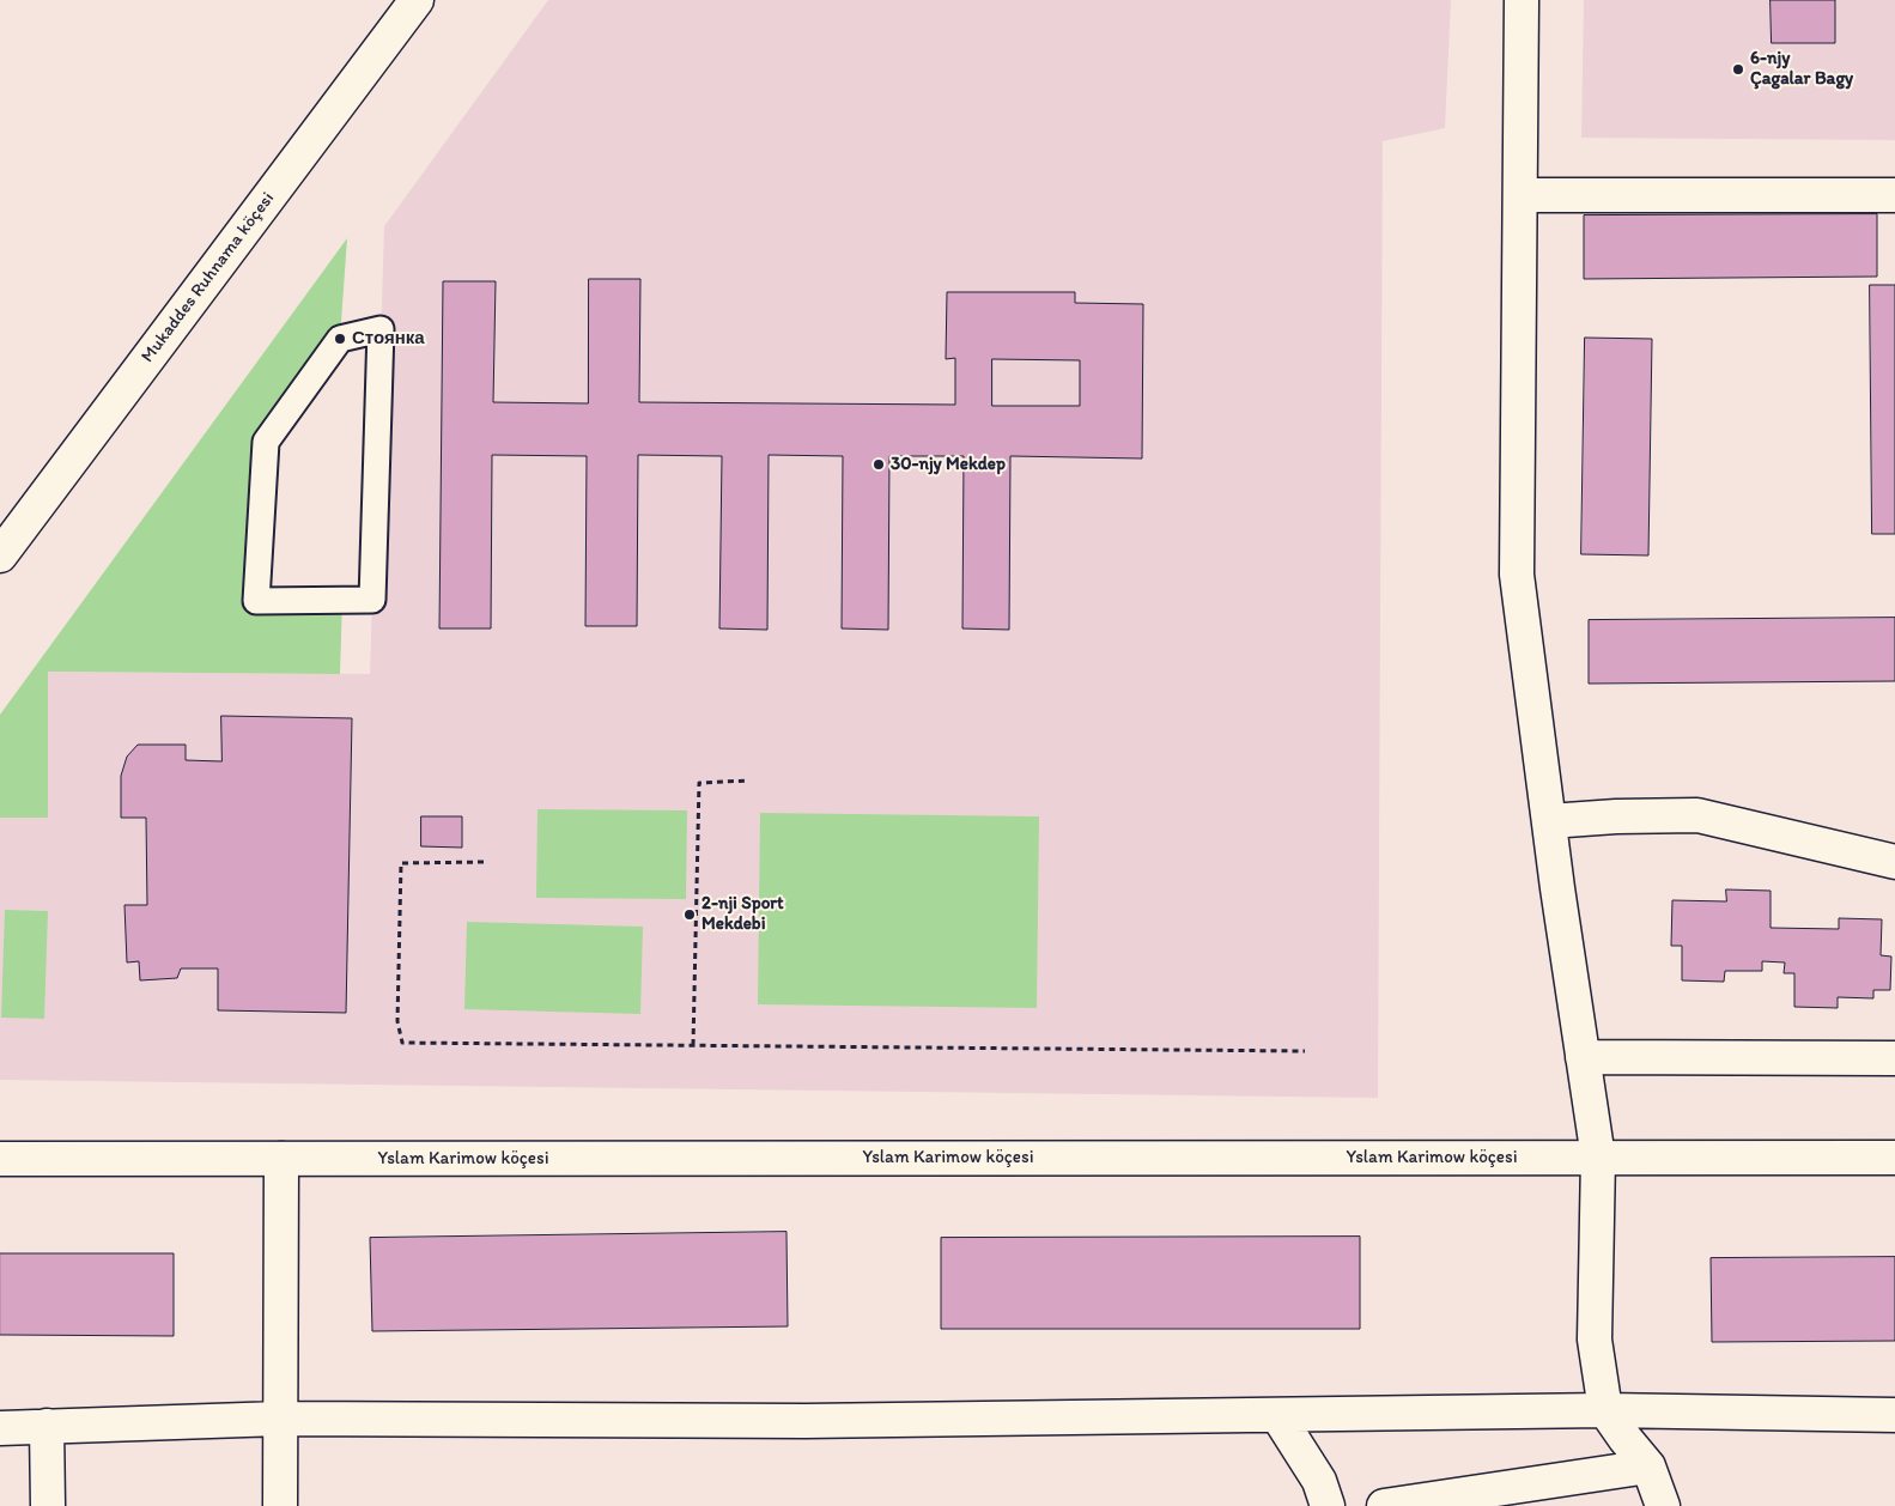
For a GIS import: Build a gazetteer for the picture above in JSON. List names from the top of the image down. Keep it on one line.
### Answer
{"streets":{"street":["Mukaddes Ruhnama köçesi","Yslam Karimow köçesi"]},"places":["6-njy Çagalar Bagy","Стоянка","30-njy Mekdep","2-nji Sport Mekdebi"]}
